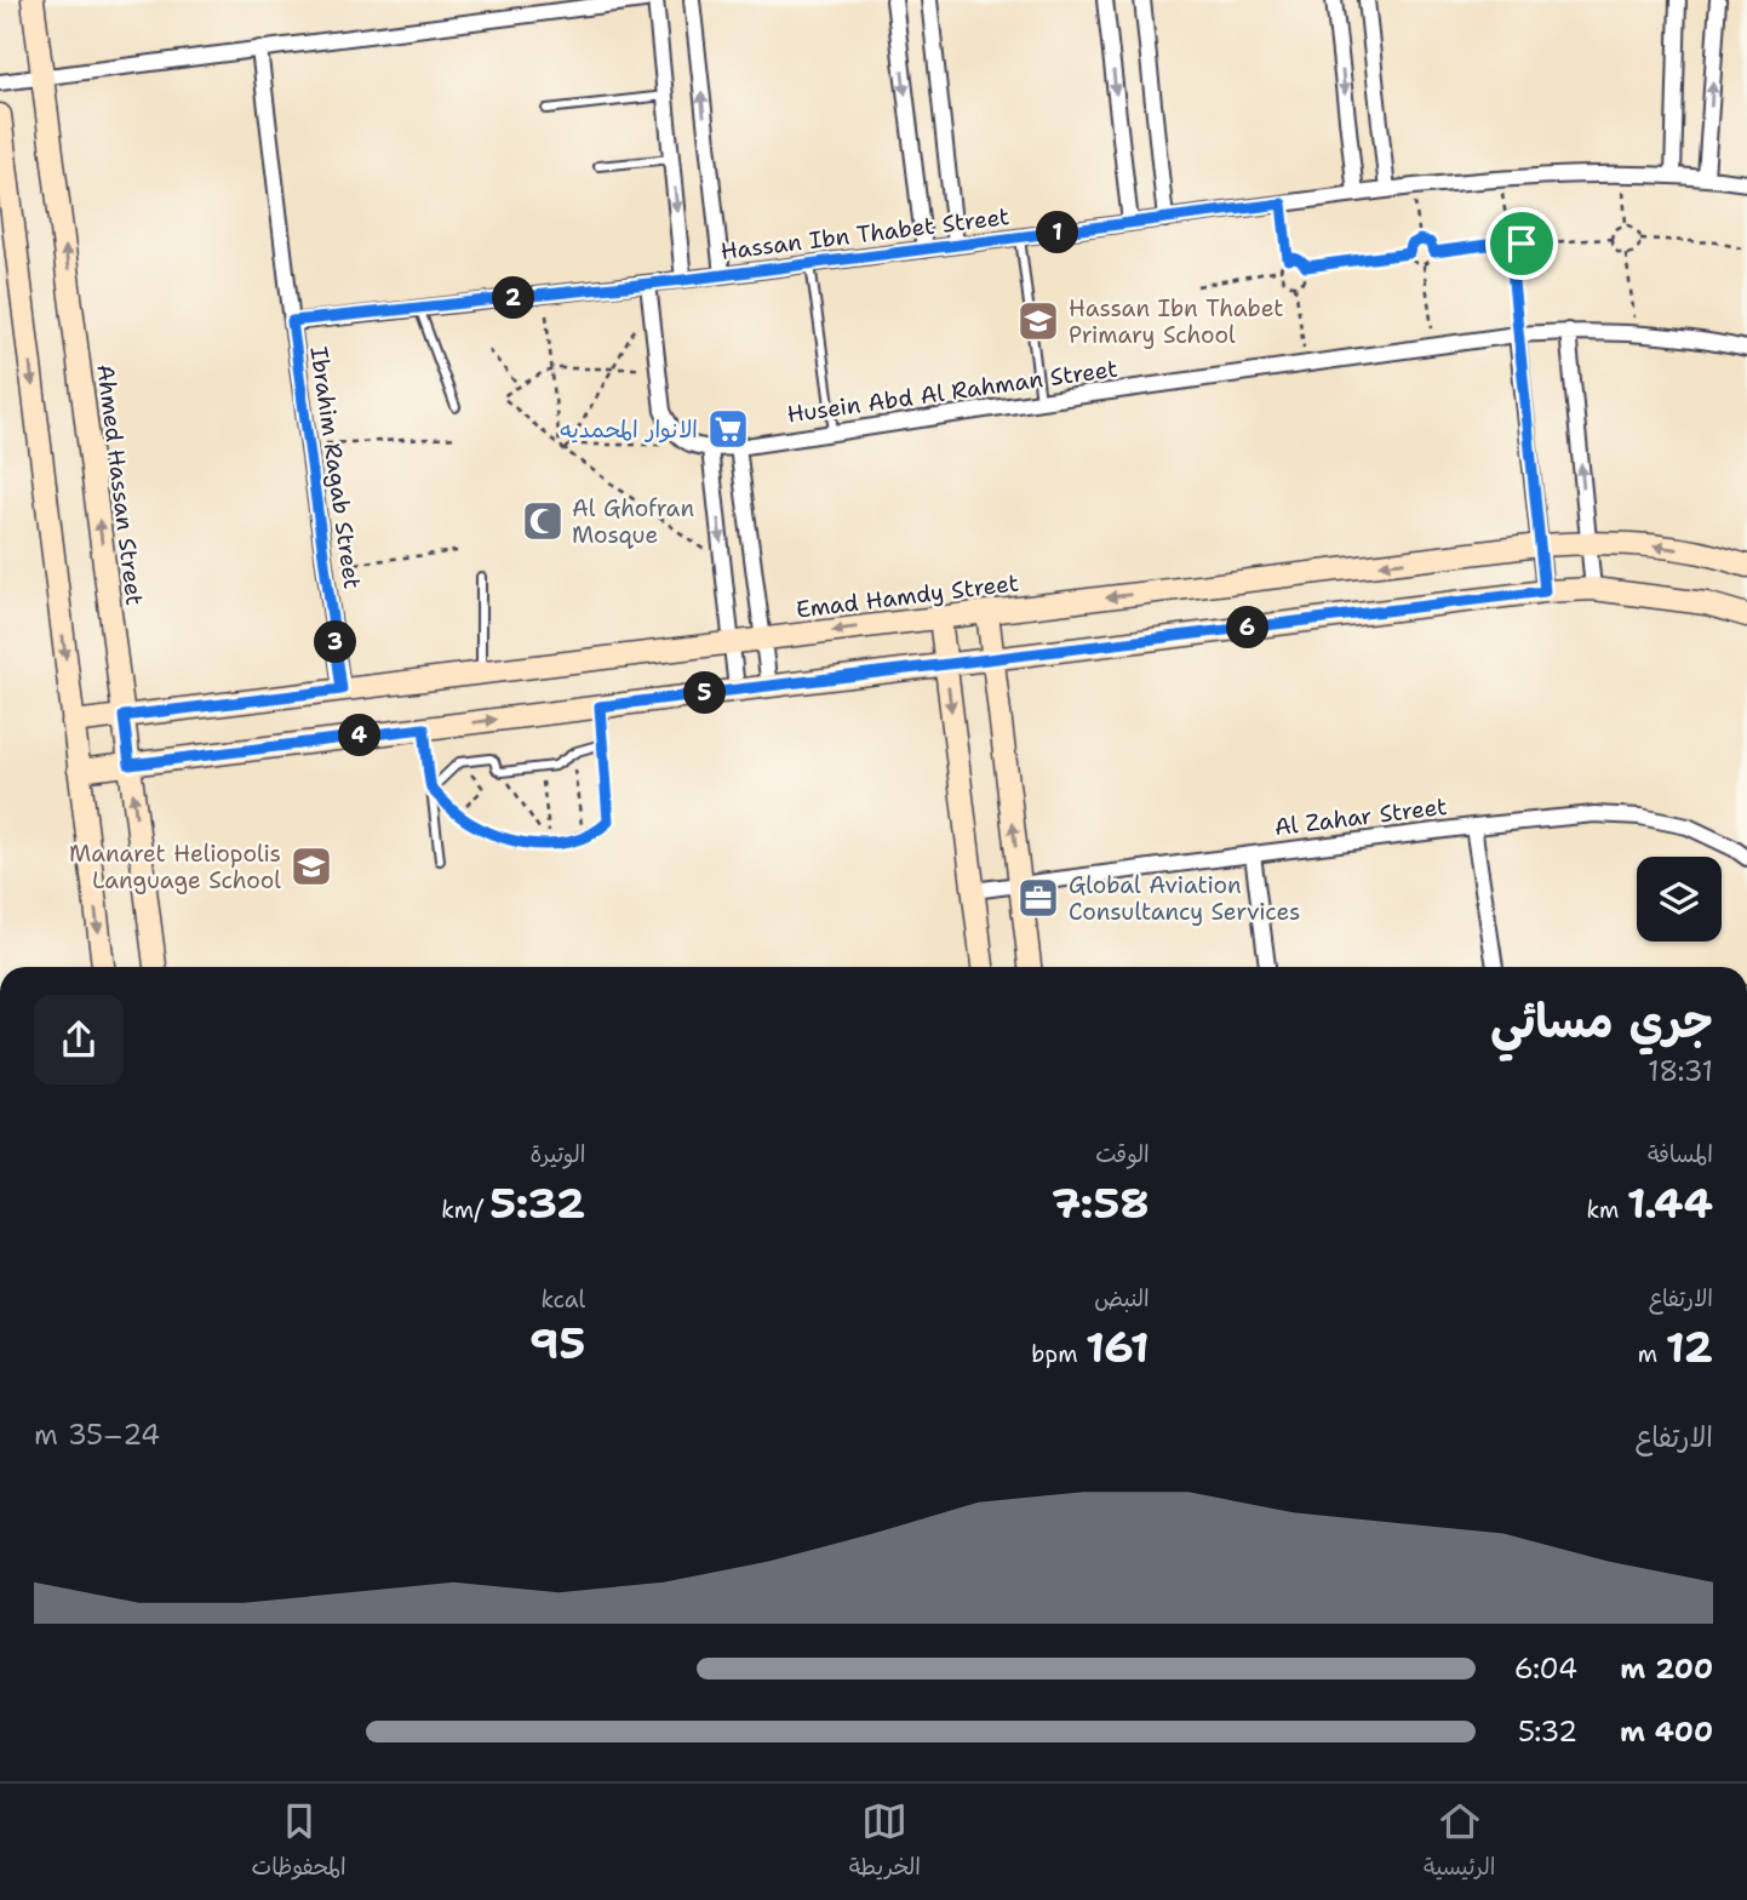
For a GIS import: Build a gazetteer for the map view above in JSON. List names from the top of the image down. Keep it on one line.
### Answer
{"streets":{"street":["Hassan Ibn Thabet Street","Husein Abd Al Rahman Street","Ibrahim Ragab Street","Ahmed Hassan Street","Emad Hamdy Street","Al Zahar Street"]},"crossings":[["Hassan Ibn Thabet Street","Ibrahim Ragab Street"],["Ibrahim Ragab Street","Emad Hamdy Street"],["Ahmed Hassan Street","Emad Hamdy Street"]],"places":{"school or university":["Hassan Ibn Thabet Primary School","Manaret Heliopolis Language School"],"supermarket":["الانوار المحمديه"],"mosque":["Al Ghofran Mosque"],"office":["Global Aviation Consultancy Services"]},"page":{"pins":["1","2","6","3","5","4"],"heading":["جري مسائي","18:31"],"stats":[["المسافة","1.44 km"],["الوقت","7:58"],["الوتيرة","5:32 /km"],["الارتفاع","12 m"],["النبض","161 bpm"],["kcal","95"]],"chart":["الارتفاع","24–35 m"],"list":[{"name":"200 m","note":"6:04"},{"name":"400 m","note":"5:32"}],"tabs":["الرئيسية","الخريطة","المحفوظات"]}}
